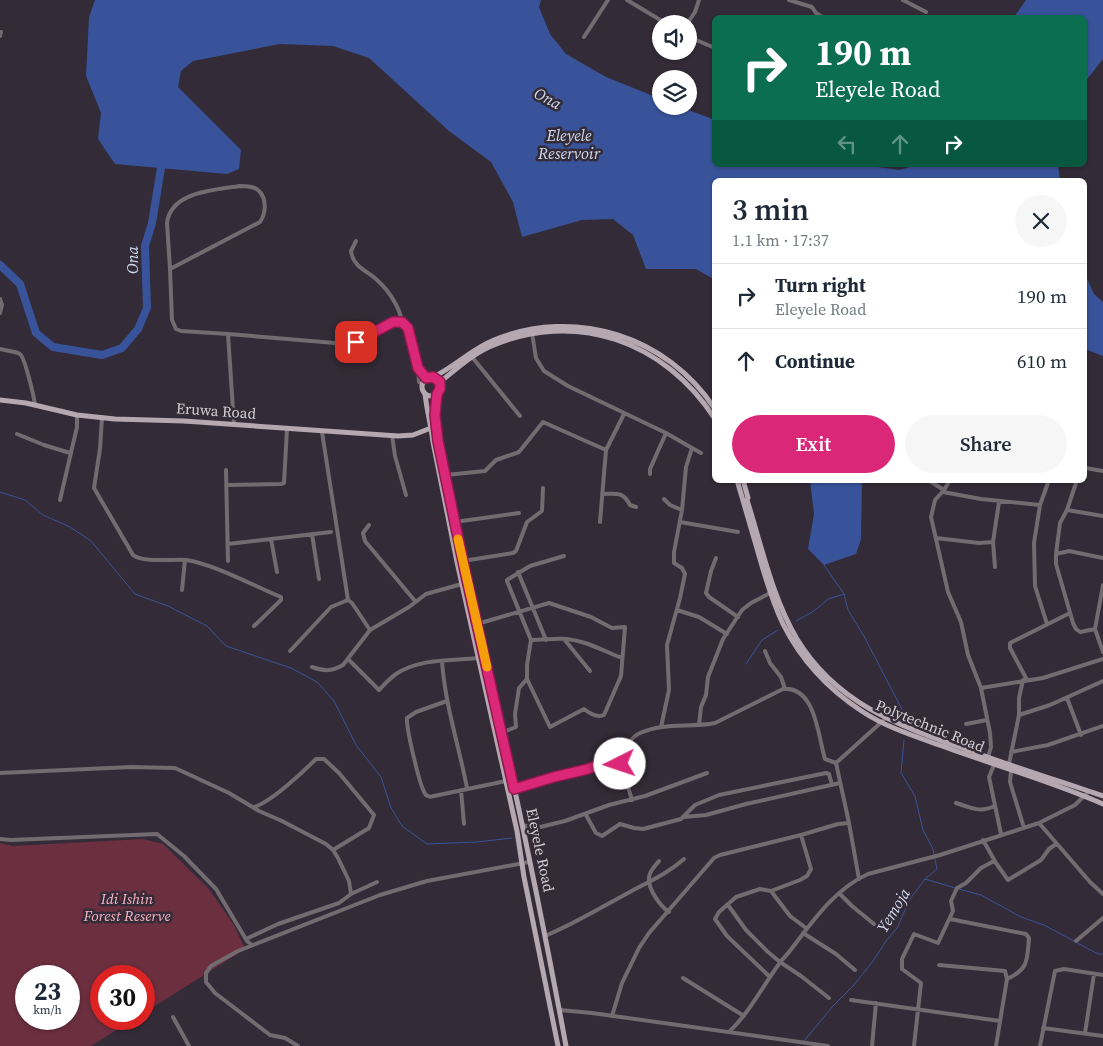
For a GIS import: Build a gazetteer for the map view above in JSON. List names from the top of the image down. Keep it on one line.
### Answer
{"streets":{"main road":["Eruwa Road","Polytechnic Road","Eleyele Road"]},"crossings":[["Eruwa Road","Eleyele Road"]],"water":["Ona","Eleyele Reservoir","Yemoja"],"parks":["Idi Ishin Forest Reserve"],"page":{"turn":["190 m","Eleyele Road"],"heading":["3 min","1.1 km · 17:37"],"list":[{"name":"Turn right","note":"Eleyele Road","value":"190 m"},{"name":"Continue","value":"610 m"}],"buttons":["Exit","Share"],"speed":"23 km/h","limit":"30"}}
